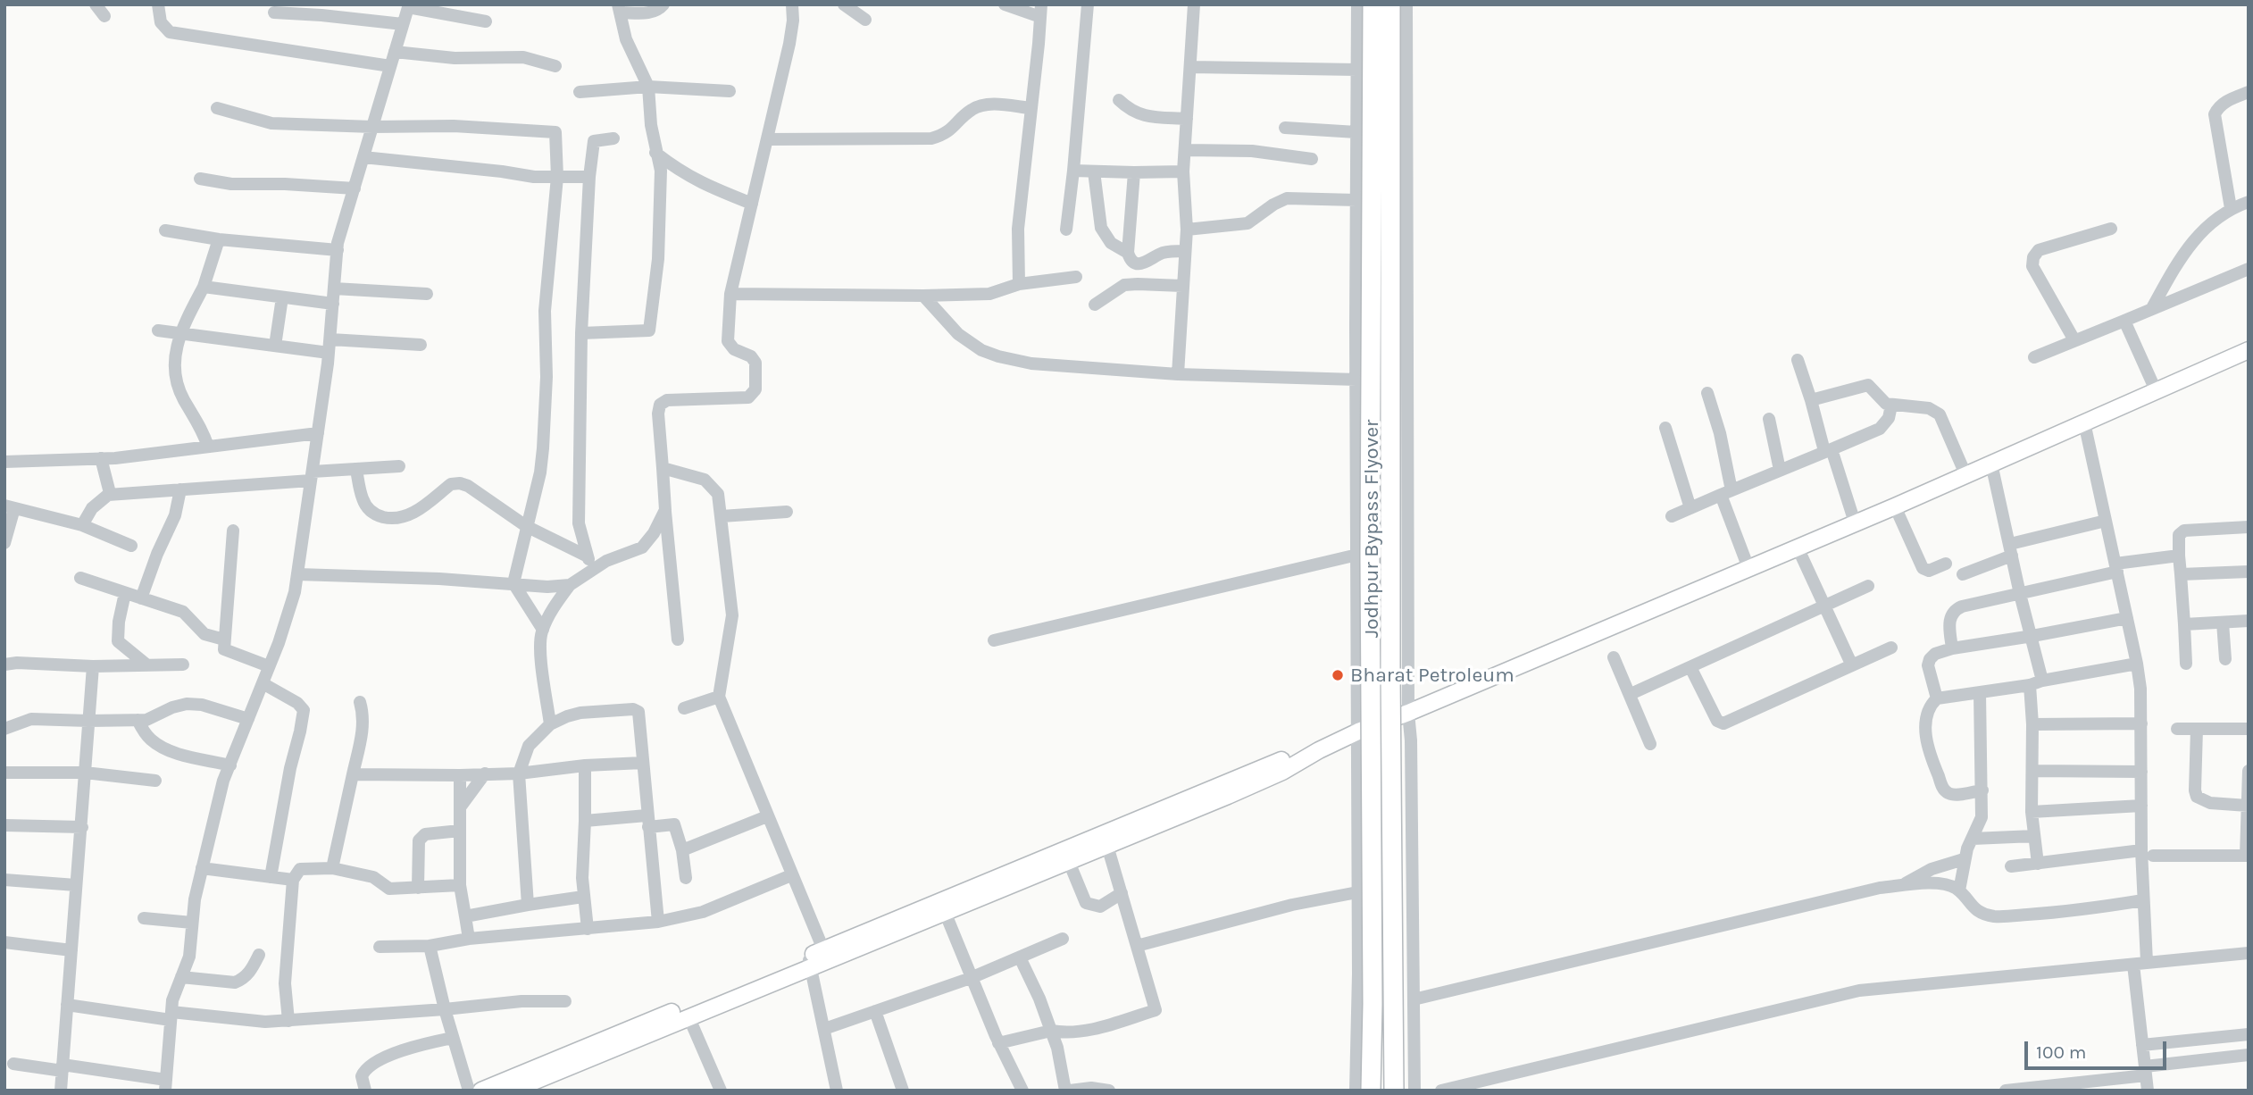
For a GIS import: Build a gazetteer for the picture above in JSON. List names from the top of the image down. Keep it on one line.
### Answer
{"streets":{"highway":["Jodhpur Bypass Flyover"]},"places":["Bharat Petroleum"],"scale_bar":"100 m"}
